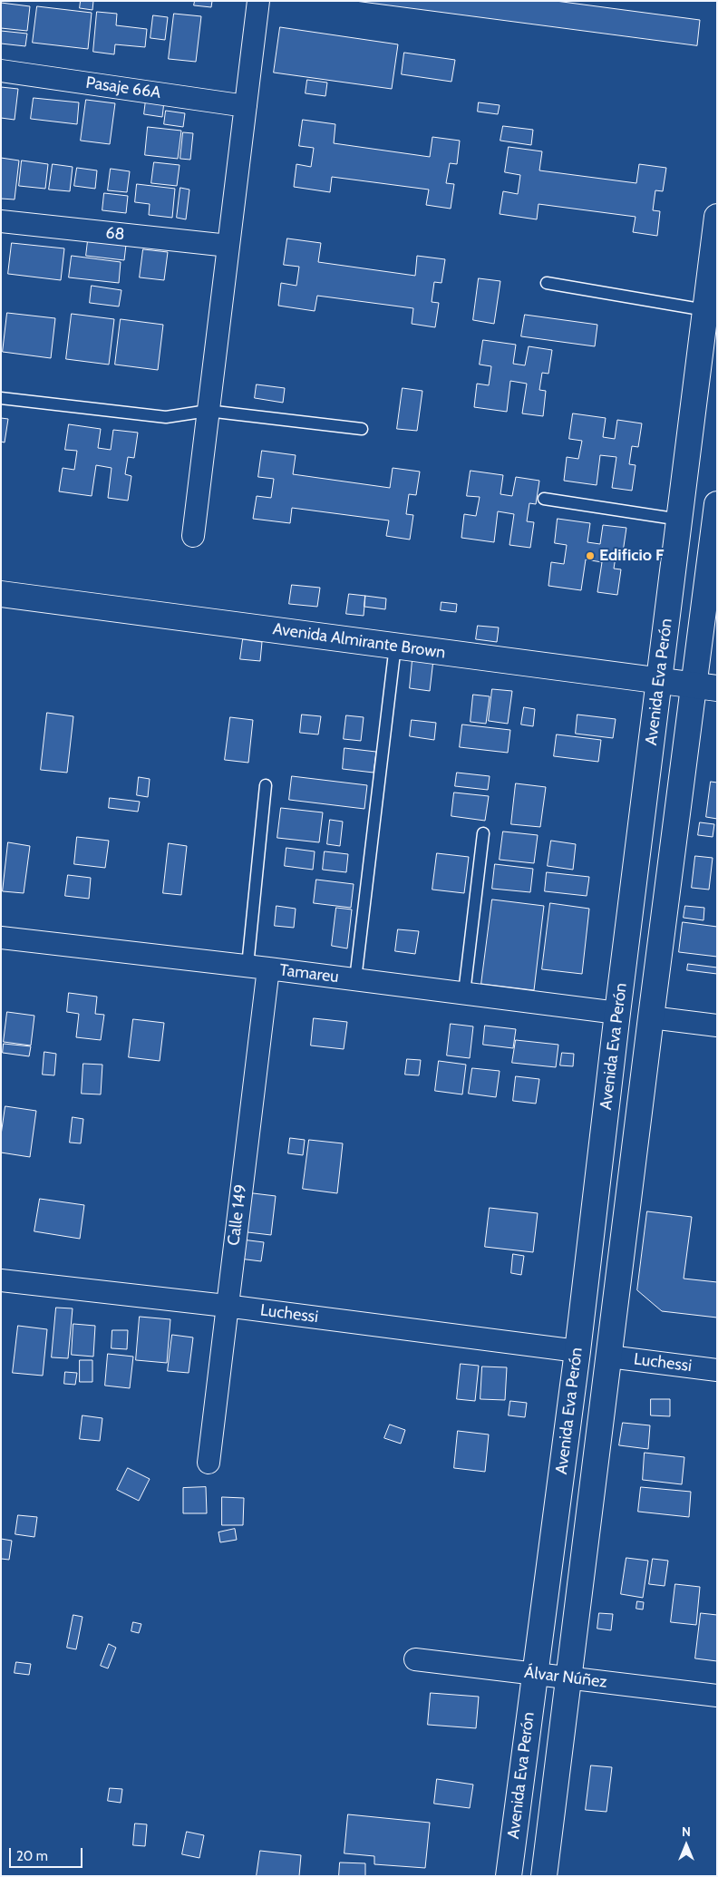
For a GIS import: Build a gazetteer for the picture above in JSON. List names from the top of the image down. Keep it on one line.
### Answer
{"streets":{"street":["Pasaje 66A","68","Avenida Almirante Brown","Avenida Eva Perón","Tamareu","Calle 149","Luchessi","Álvar Núñez"]},"crossings":[["Avenida Almirante Brown","Avenida Eva Perón"],["Avenida Eva Perón","Tamareu"],["Avenida Eva Perón","Luchessi"],["Avenida Eva Perón","Álvar Núñez"],["Tamareu","Calle 149"],["Calle 149","Luchessi"]],"places":["Edificio F"],"scale_bar":"20 m","north":"top"}
